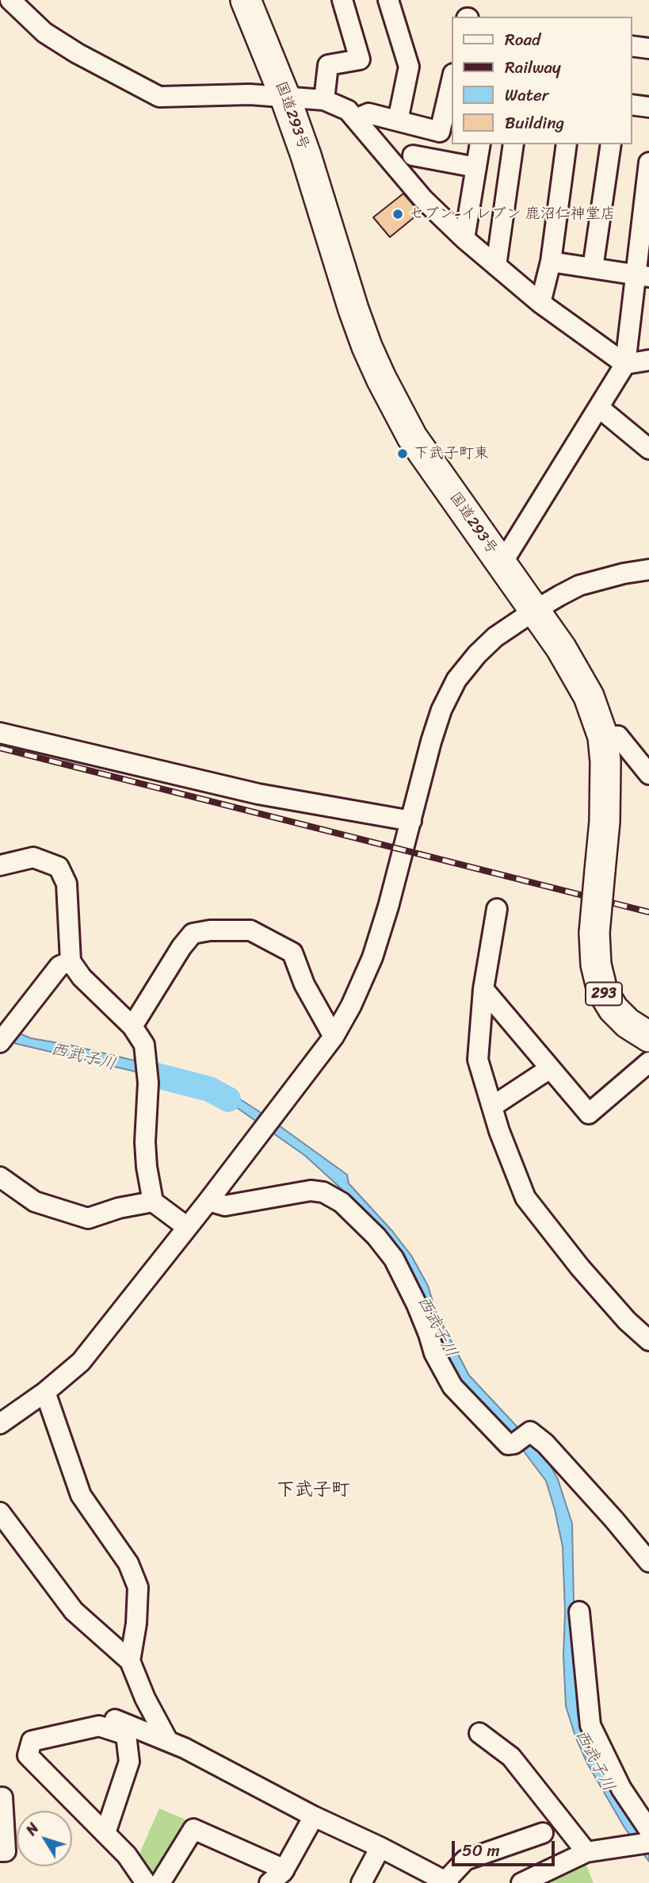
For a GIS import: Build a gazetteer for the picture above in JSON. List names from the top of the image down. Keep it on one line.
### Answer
{"streets":{"highway":["国道293号","293"]},"districts":["下武子町"],"water":["西武子川"],"places":["セブン-イレブン 鹿沼仁神堂店","下武子町東"],"legend":["Road","Railway","Water","Building"],"scale_bar":"50 m","north":"top left"}
